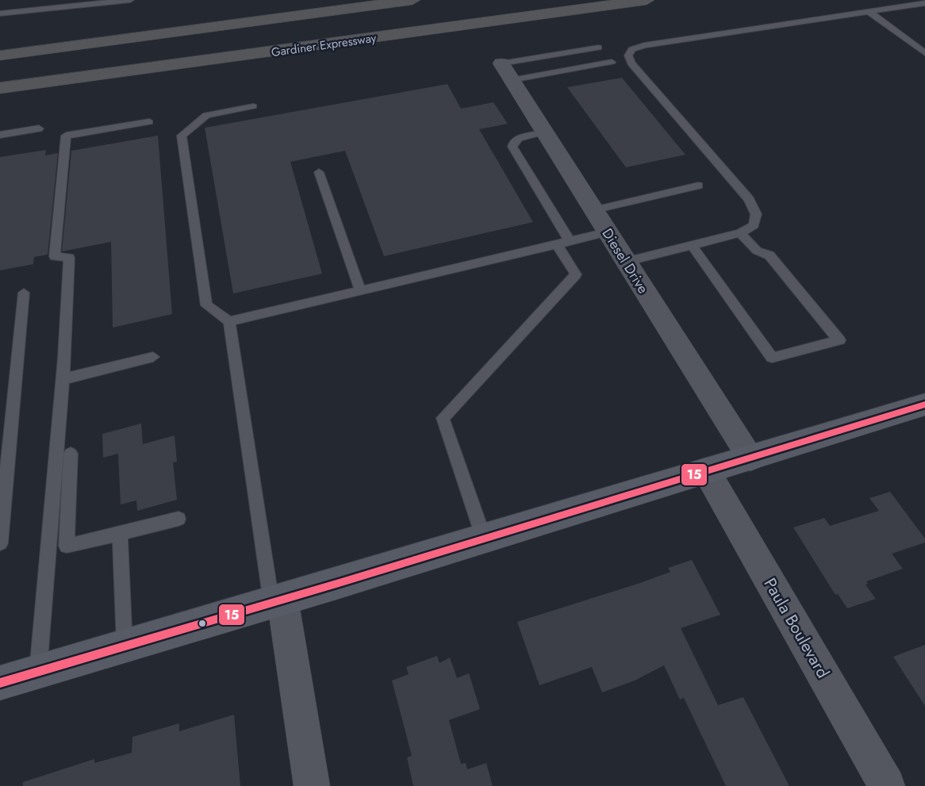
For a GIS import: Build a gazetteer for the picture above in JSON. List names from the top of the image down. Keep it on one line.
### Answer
{"streets":{"highway":["Gardiner Expressway"],"street":["Diesel Drive","Paula Boulevard"]},"lines":["transit line 15"]}
